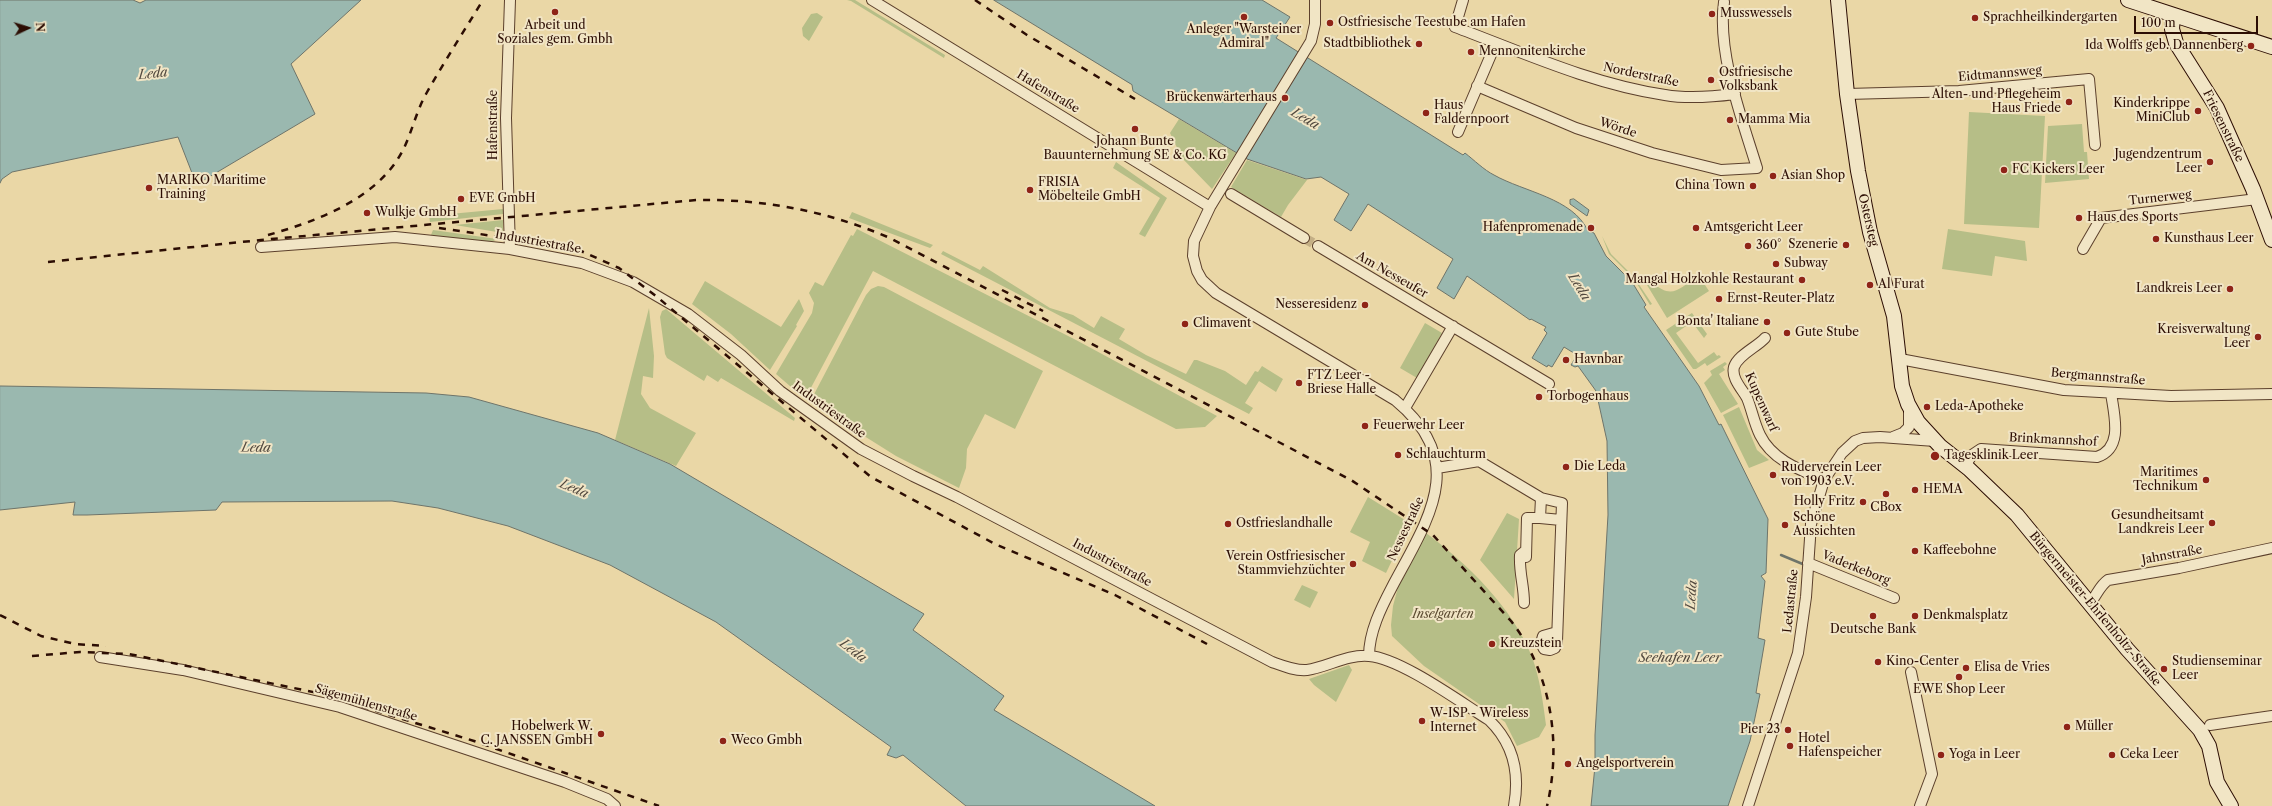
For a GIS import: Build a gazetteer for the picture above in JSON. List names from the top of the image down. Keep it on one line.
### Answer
{"streets":{"main road":["Friesenstraße","Ostersteg","Bürgermeister-Ehrlenholtz-Straße"],"street":["Eidtmannsweg","Norderstraße","Hafenstraße","Wörde","Turnerweg","Industriestraße","Am Nesseufer","Bergmannstraße","Kupenwarf","Brinkmannshof","Nessestraße","Jahnstraße","Vaderkeborg","Ledastraße","Sägemühlenstraße"]},"crossings":[["Eidtmannsweg","Ostersteg"],["Norderstraße","Wörde"],["Hafenstraße","Industriestraße"],["Hafenstraße","Nessestraße"],["Friesenstraße","Turnerweg"],["Ostersteg","Bergmannstraße"],["Ostersteg","Ledastraße"],["Ostersteg","Bürgermeister-Ehrlenholtz-Straße"],["Industriestraße","Nessestraße"],["Bergmannstraße","Brinkmannshof"],["Kupenwarf","Ledastraße"],["Brinkmannshof","Bürgermeister-Ehrlenholtz-Straße"],["Jahnstraße","Bürgermeister-Ehrlenholtz-Straße"],["Vaderkeborg","Ledastraße"],["Ledastraße","Bürgermeister-Ehrlenholtz-Straße"]],"water":["Leda","Seehafen Leer"],"parks":["Inselgarten"],"places":["Arbeit und Soziales gem. Gmbh","Musswessels","Anleger \"Warsteiner Admiral\"","Sprachheilkindergarten","Ostfriesische Teestube am Hafen","Stadtbibliothek","Ida Wolffs geb. Dannenberg","Mennonitenkirche","Ostfriesische Volksbank","Brückenwärterhaus","Alten- und Pflegeheim Haus Friede","Kinderkrippe MiniClub","Haus Faldernpoort","Mamma Mia","Johann Bunte Bauunternehmung SE & Co. KG","Jugendzentrum Leer","FC Kickers Leer","Asian Shop","China Town","MARIKO Maritime Training","FRISIA Möbelteile GmbH","EVE GmbH","Wulkje GmbH","Haus des Sports","Hafenpromenade","Amtsgericht Leer","Kunsthaus Leer","Szenerie","360°","Subway","Mangal Holzkohle Restaurant","Al Furat","Landkreis Leer","Ernst-Reuter-Platz","Nesseresidenz","Bonta' Italiane","Climavent","Gute Stube","Kreisverwaltung Leer","Havnbar","FTZ Leer - Briese Halle","Torbogenhaus","Leda-Apotheke","Feuerwehr Leer","Schlauchturm","Tagesklinik Leer","Die Leda","Ruderverein Leer von 1903 e.V.","Maritimes Technikum","HEMA","CBox","Holly Fritz","Gesundheitsamt Landkreis Leer","Ostfrieslandhalle","Schöne Aussichten","Kaffeebohne","Verein Ostfriesischer Stammviehzüchter","Deutsche Bank","Denkmalsplatz","Kreuzstein","Kino-Center","Elisa de Vries","Studienseminar Leer","EWE Shop Leer","W-ISP - Wireless Internet","Müller","Pier 23","Hobelwerk W. C. JANSSEN GmbH","Weco Gmbh","Hotel Hafenspeicher","Yoga in Leer","Ceka Leer","Angelsportverein"],"scale_bar":"100 m","north":"right"}
